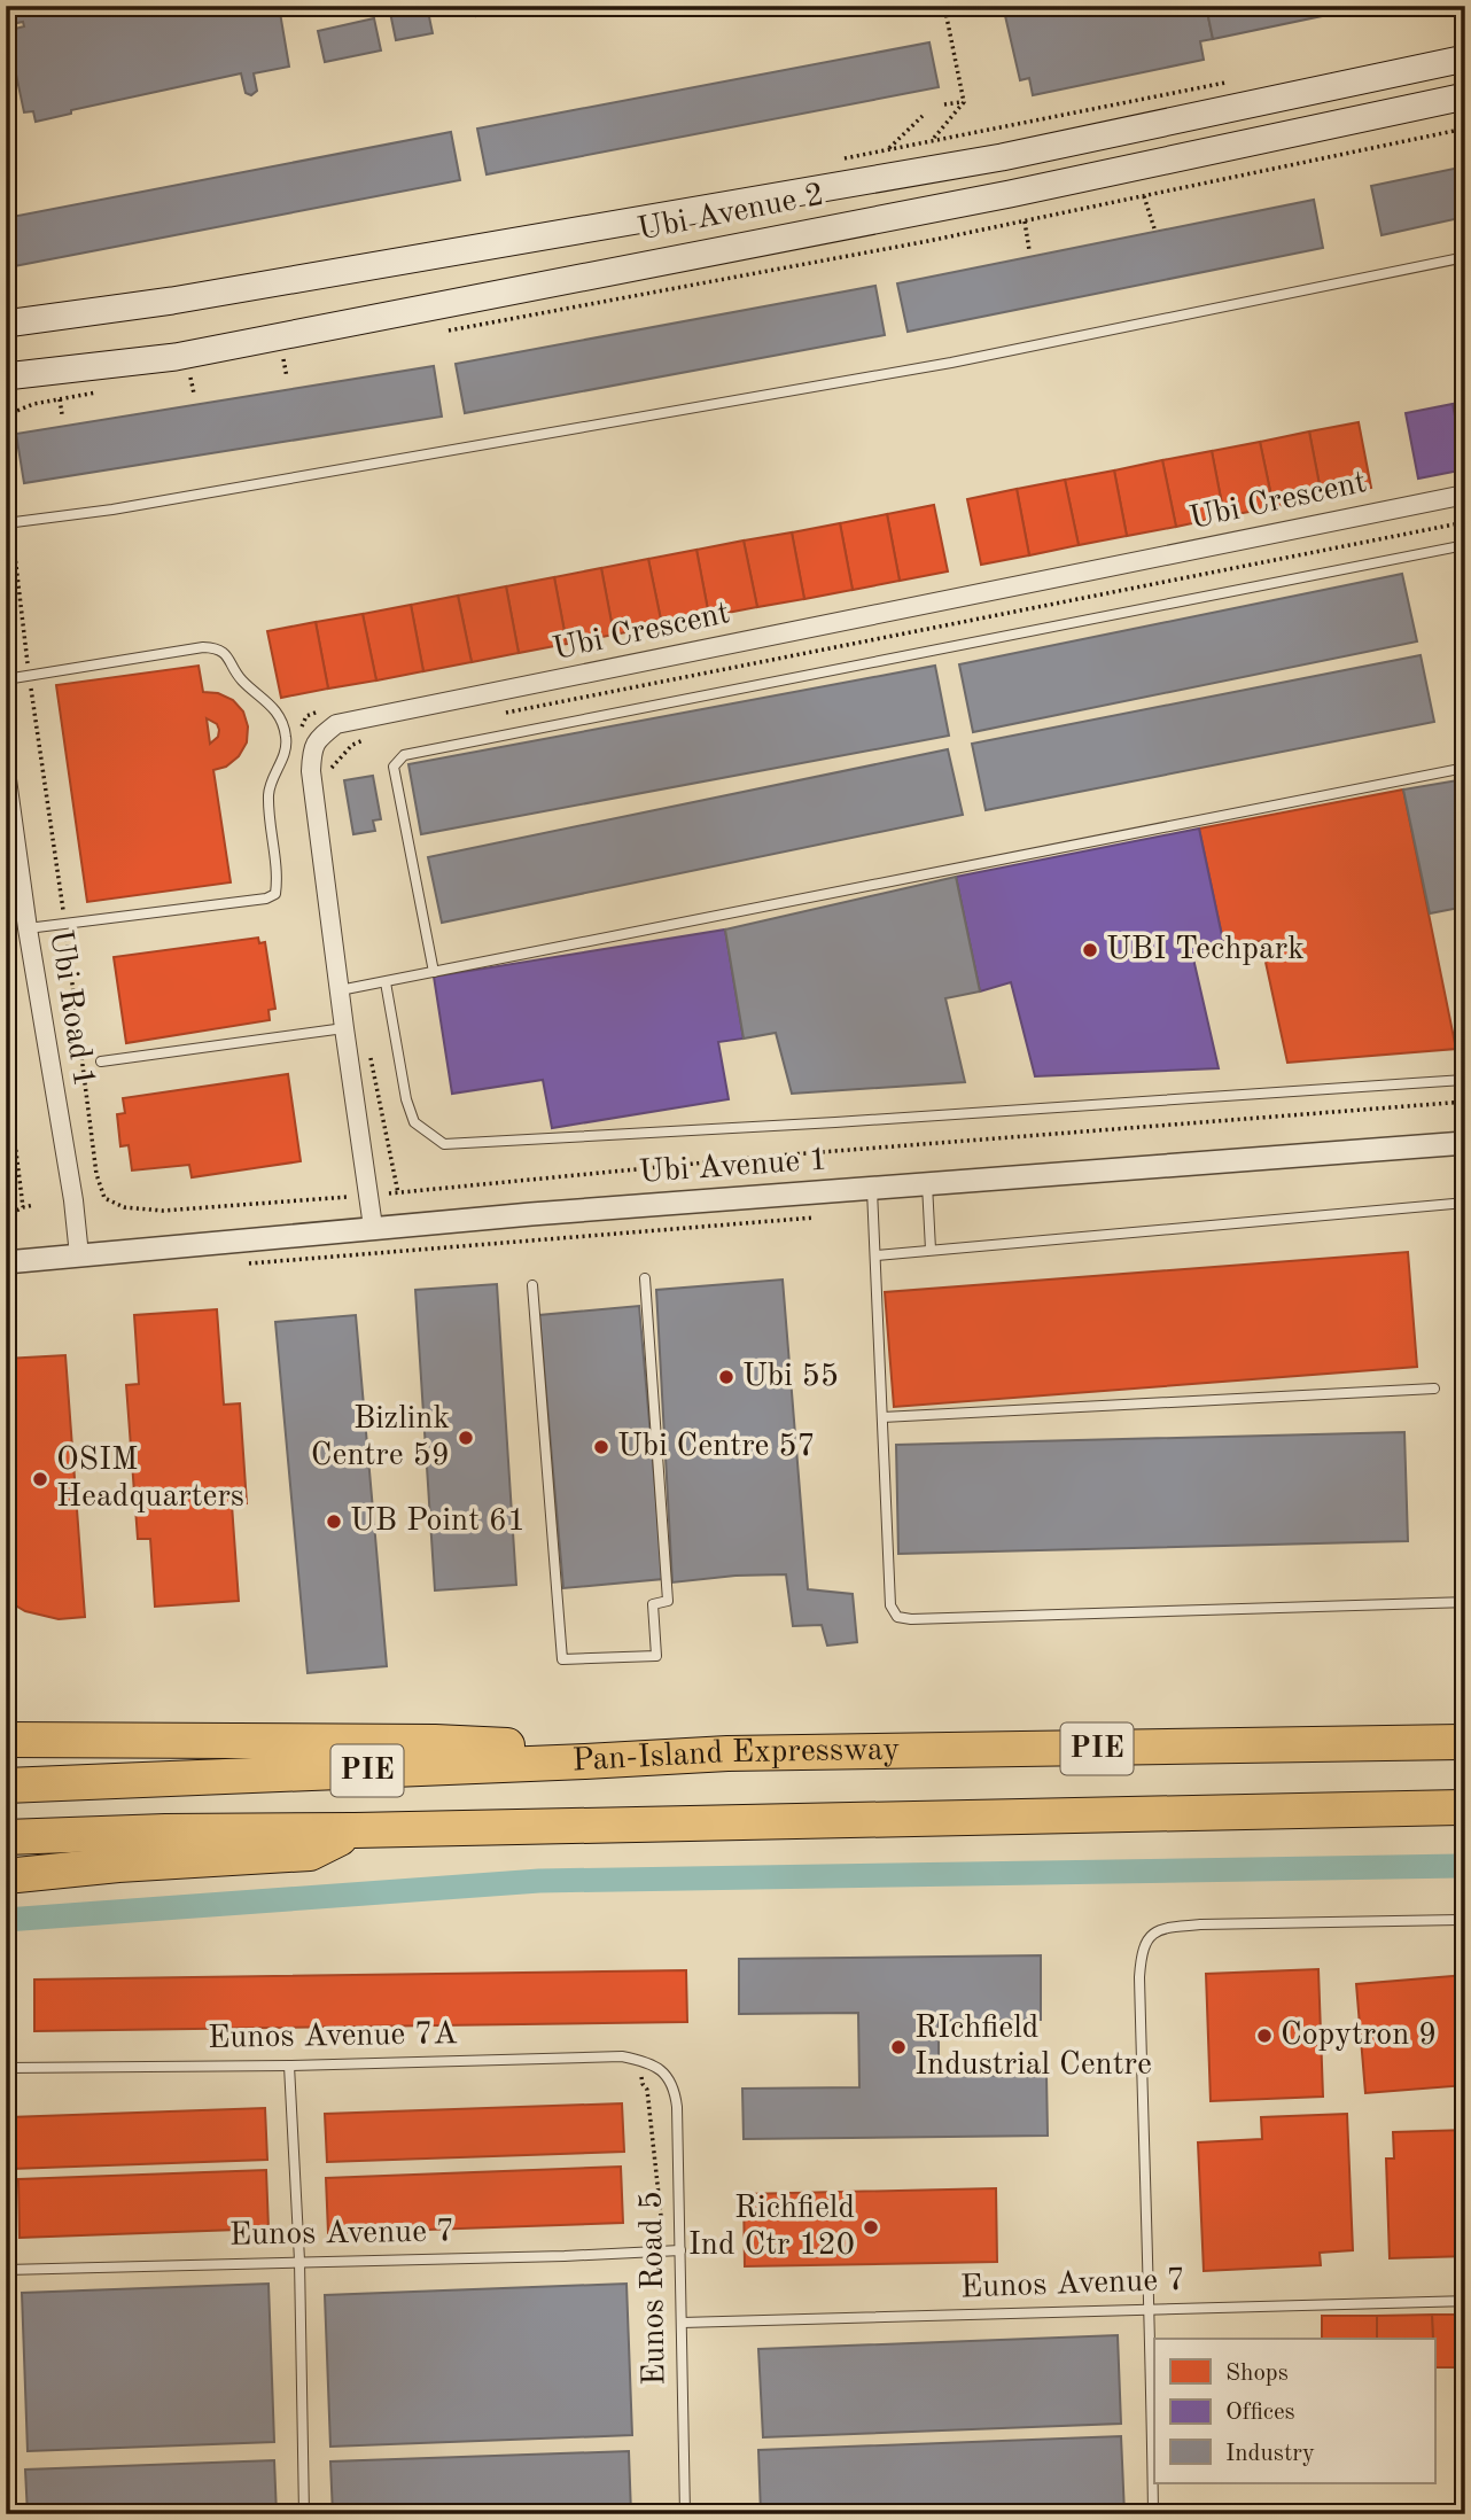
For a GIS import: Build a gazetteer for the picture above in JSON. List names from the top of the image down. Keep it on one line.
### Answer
{"streets":{"highway":["PIE","Pan-Island Expressway"],"main road":["Ubi Avenue 2"],"street":["Ubi Crescent","Ubi Road 1","Ubi Avenue 1"],"lane":["Eunos Avenue 7A","Eunos Avenue 7","Eunos Road 5"]},"crossings":[["Ubi Crescent","Ubi Avenue 1"],["Ubi Road 1","Ubi Avenue 1"],["Eunos Avenue 7A","Eunos Road 5"],["Eunos Avenue 7","Eunos Road 5"]],"places":["UBI Techpark","Ubi 55","Bizlink Centre 59","Ubi Centre 57","OSIM Headquarters","UB Point 61","Copytron 9","RIchfield Industrial Centre","Richfield Ind Ctr 120"],"legend":["Shops","Offices","Industry"]}
